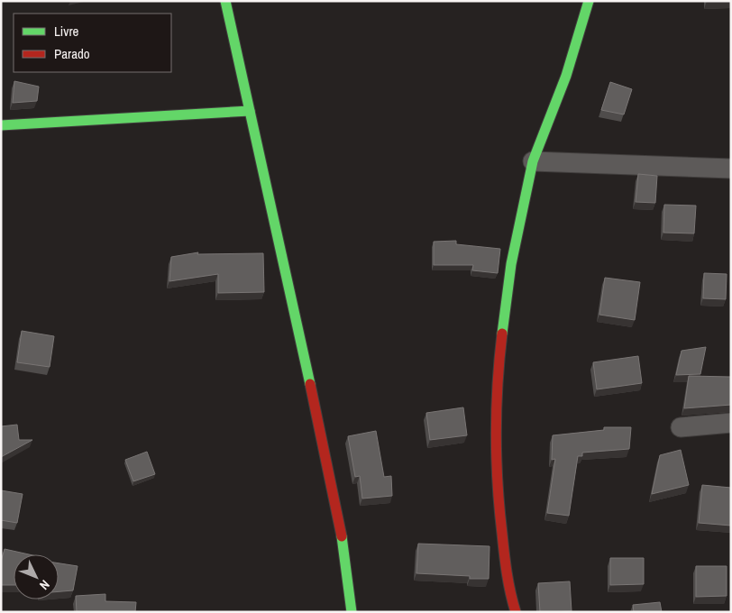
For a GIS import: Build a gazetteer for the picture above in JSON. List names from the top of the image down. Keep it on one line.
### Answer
{"legend":["Livre","Parado"],"north":"bottom right"}
